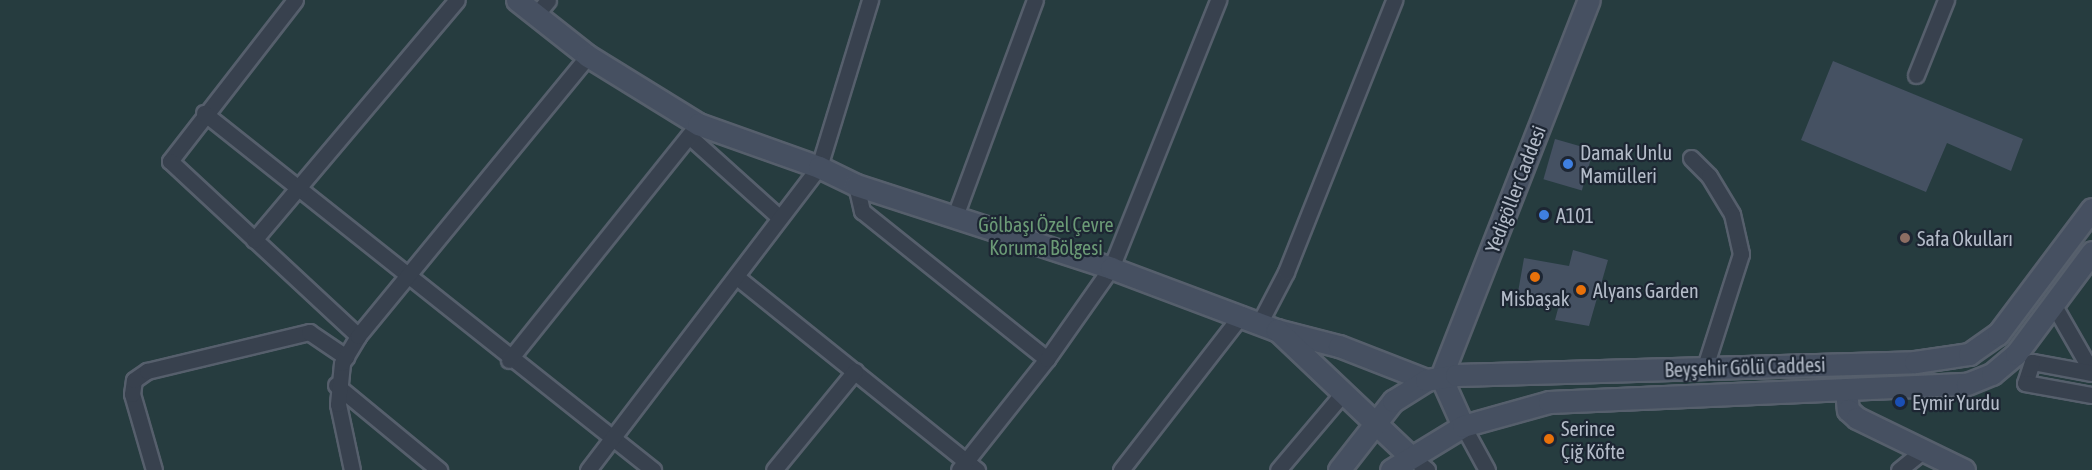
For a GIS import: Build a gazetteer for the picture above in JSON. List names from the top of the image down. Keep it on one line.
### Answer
{"streets":{"street":["Yedigöller Caddesi","Beyşehir Gölü Caddesi"]},"crossings":[["Yedigöller Caddesi","Beyşehir Gölü Caddesi"]],"parks":["Gölbaşı Özel Çevre Koruma Bölgesi"],"places":["Damak Unlu Mamülleri","A101","Safa Okulları","Misbaşak","Alyans Garden","Eymir Yurdu","Serince Çiğ Köfte"]}
